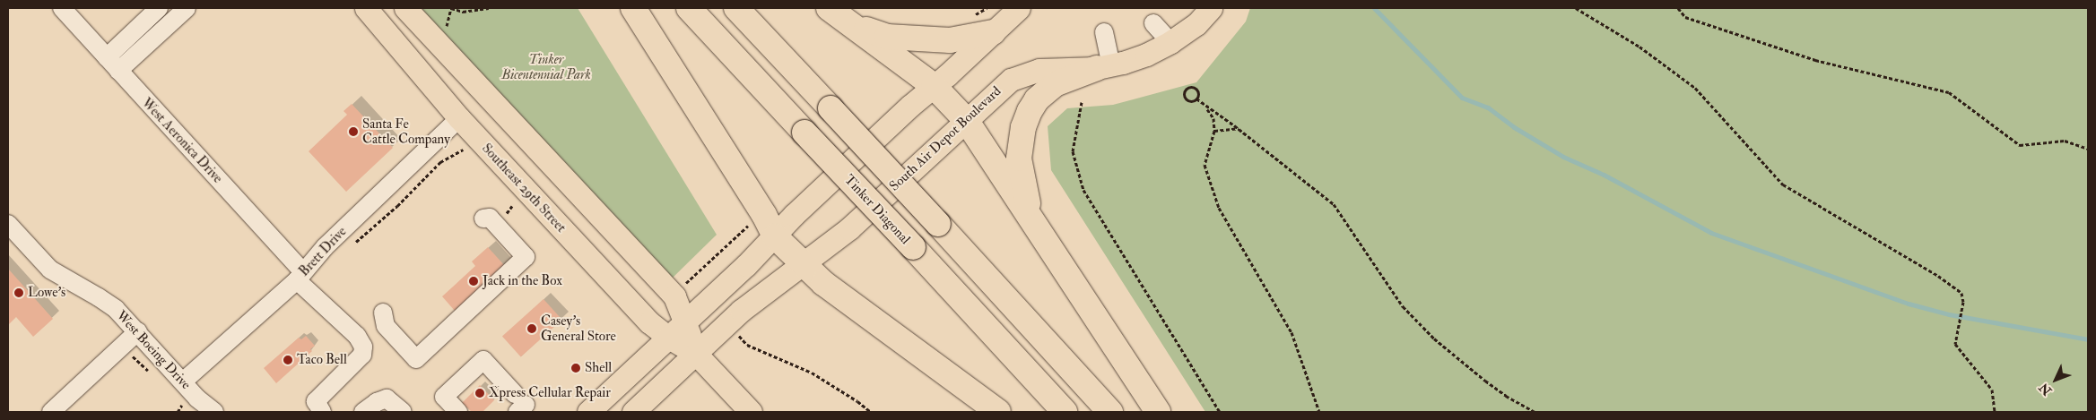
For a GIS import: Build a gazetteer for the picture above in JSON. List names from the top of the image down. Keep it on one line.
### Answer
{"streets":{"highway":["Tinker Diagonal"],"main road":["South Air Depot Boulevard","Southeast 29th Street"],"street":["West Aeronica Drive","Brett Drive","West Boeing Drive"]},"crossings":[["South Air Depot Boulevard","Southeast 29th Street"],["West Aeronica Drive","Brett Drive"],["Southeast 29th Street","Brett Drive"],["Brett Drive","West Boeing Drive"]],"parks":["Tinker Bicentennial Park"],"places":["Santa Fe Cattle Company","Jack in the Box","Lowe's","Casey's General Store","Taco Bell","Shell","Xpress Cellular Repair"],"north":"bottom left"}
